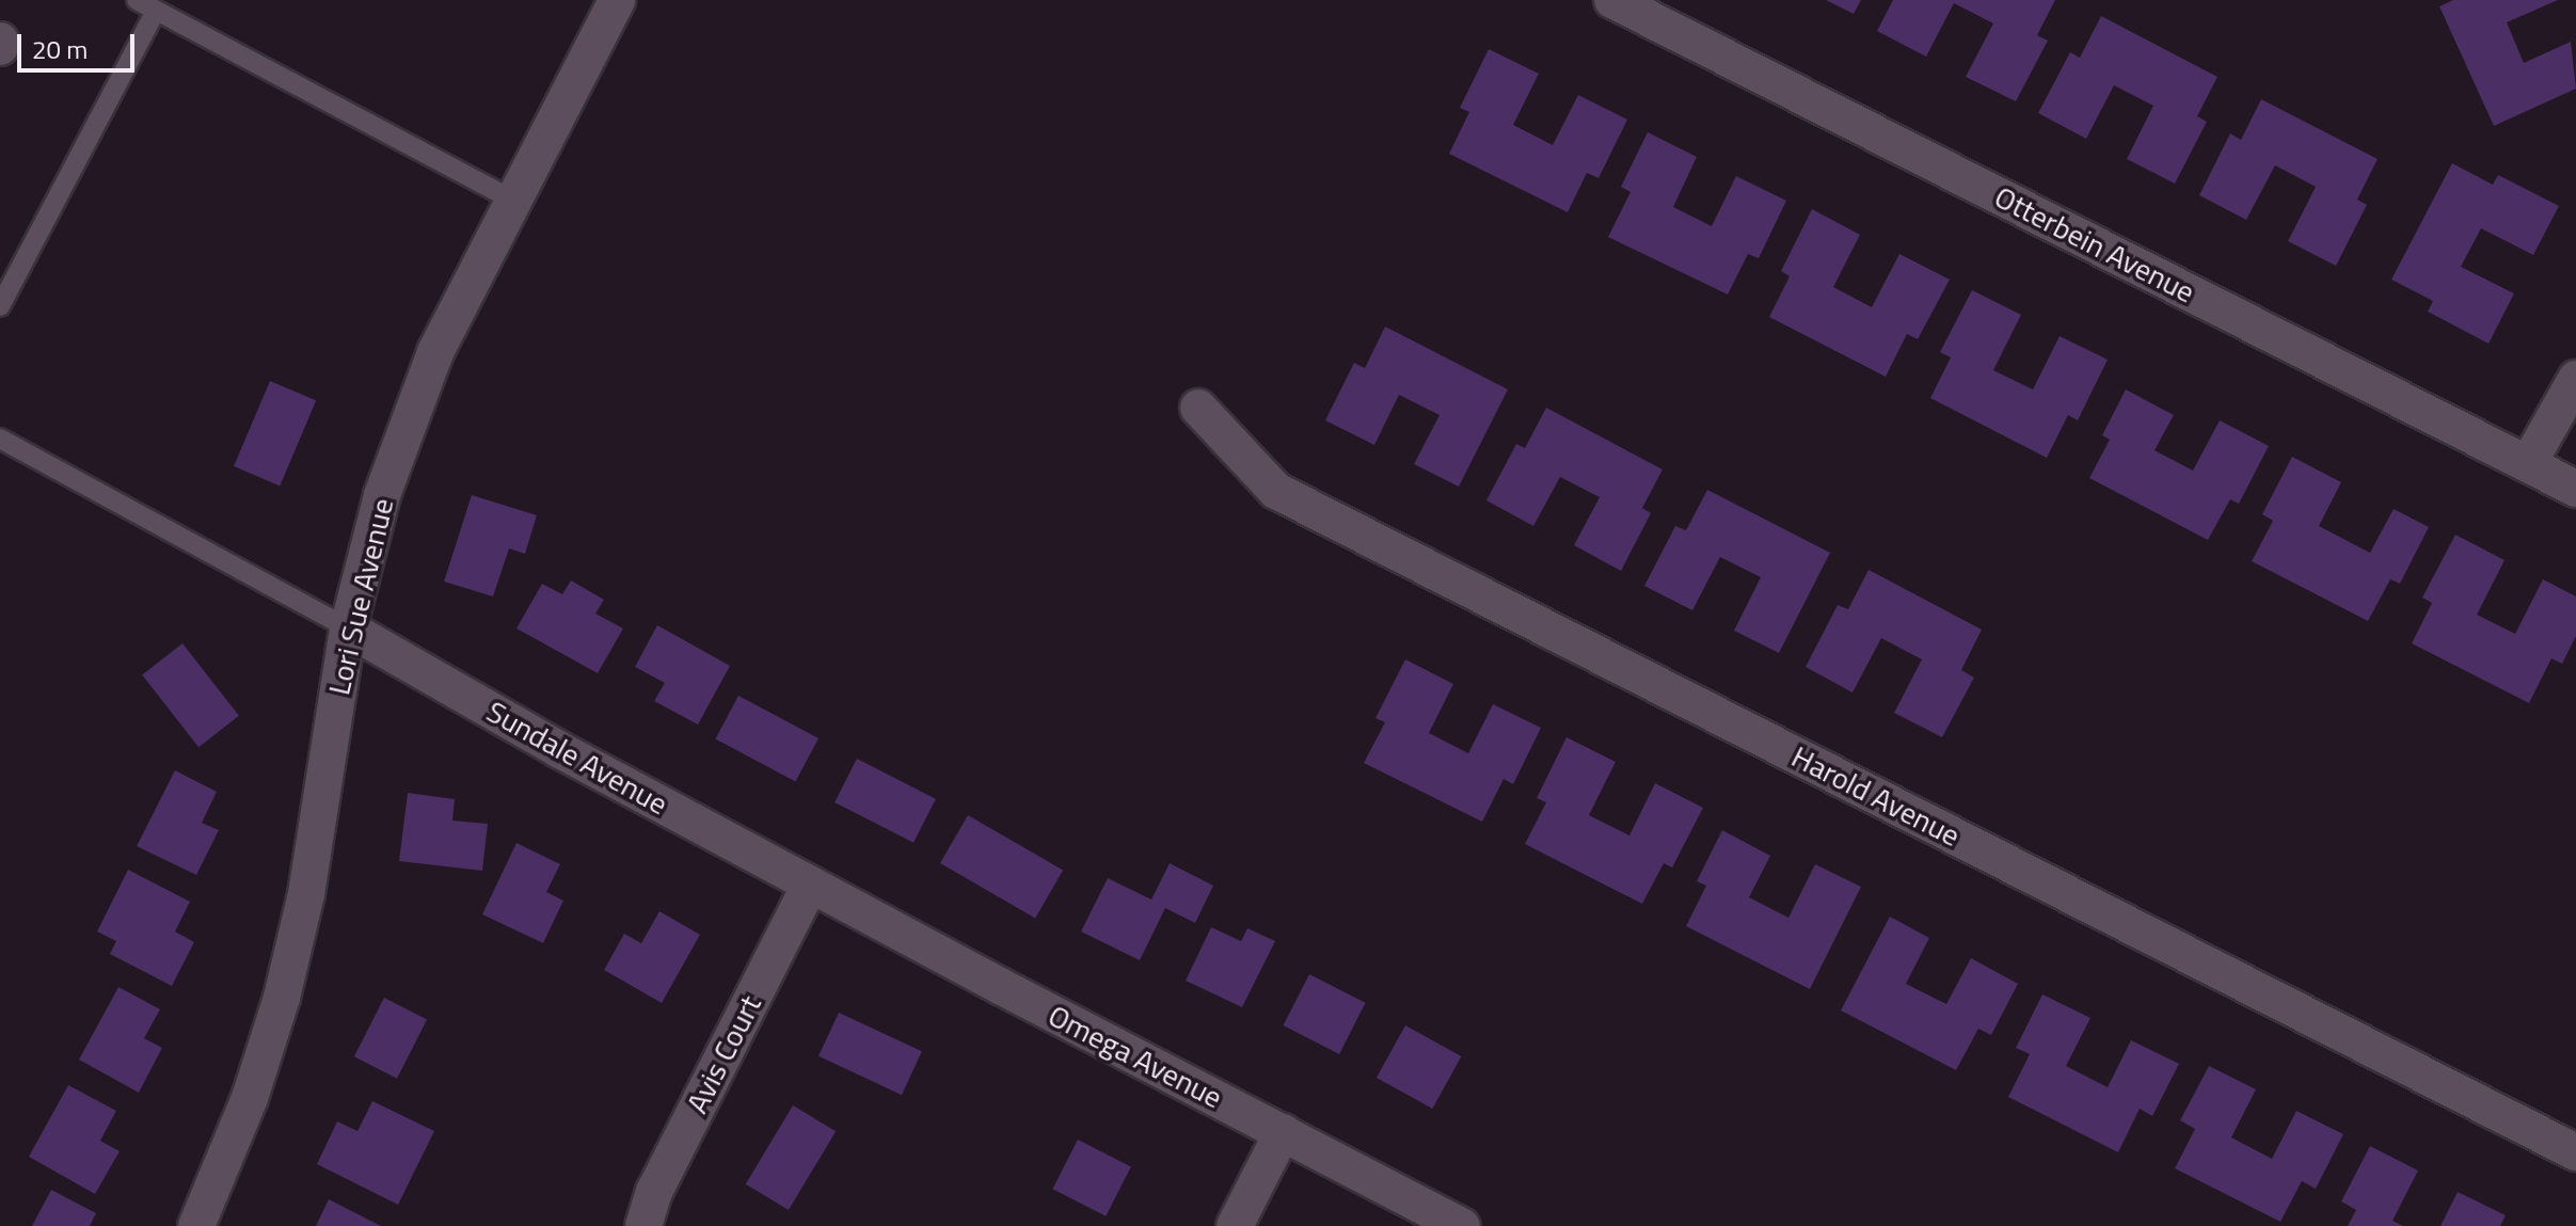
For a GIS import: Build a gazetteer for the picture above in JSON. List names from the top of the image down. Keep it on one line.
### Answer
{"streets":{"street":["Otterbein Avenue","Lori Sue Avenue","Sundale Avenue","Harold Avenue","Avis Court","Omega Avenue"]},"crossings":[["Lori Sue Avenue","Sundale Avenue"],["Sundale Avenue","Avis Court"],["Sundale Avenue","Omega Avenue"],["Avis Court","Omega Avenue"]],"scale_bar":"20 m"}
